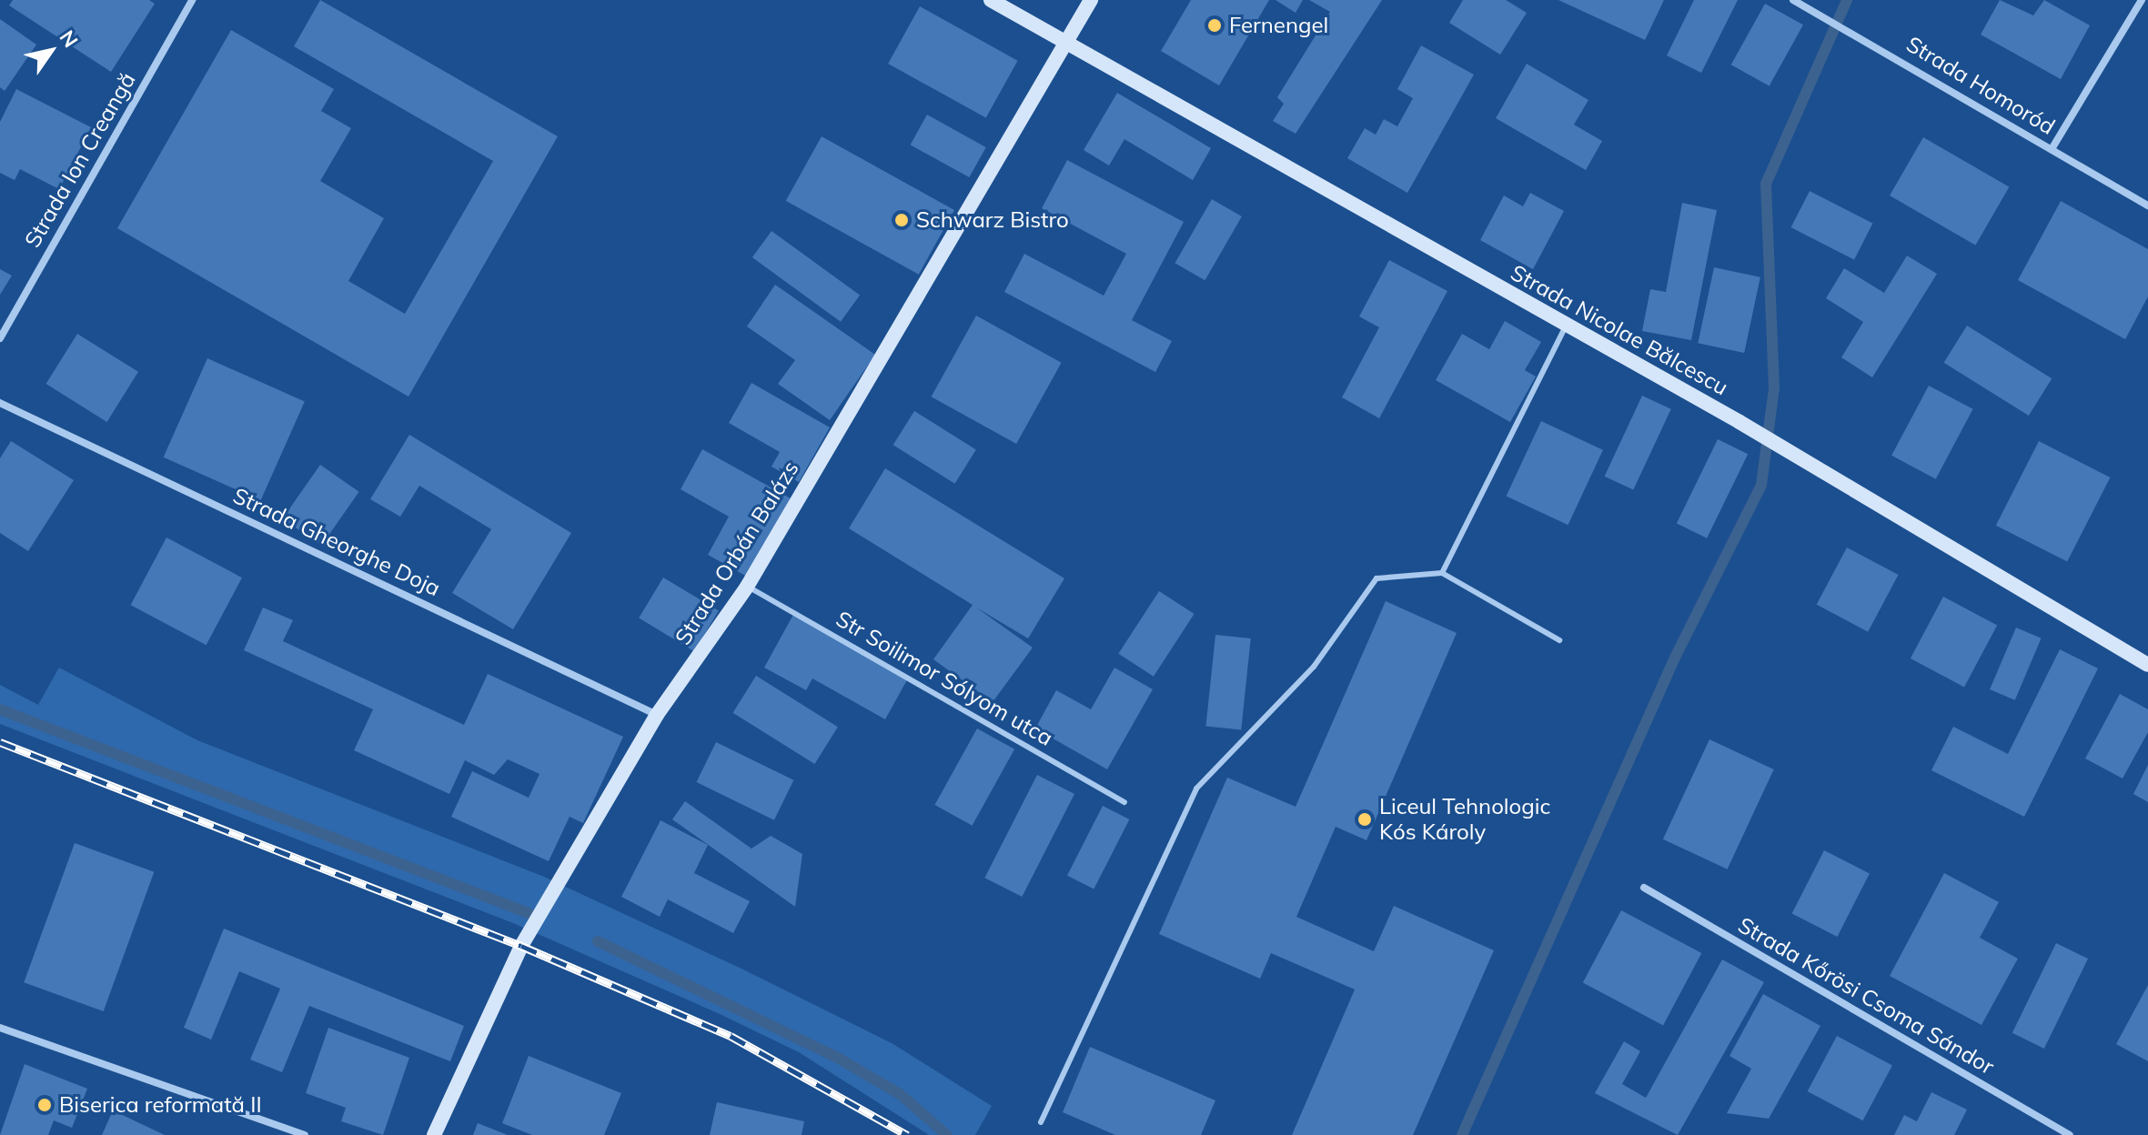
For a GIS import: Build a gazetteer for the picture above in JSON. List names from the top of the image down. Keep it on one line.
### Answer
{"streets":{"main road":["Strada Nicolae Bălcescu","Strada Orbán Balázs"],"street":["Strada Homoród","Strada Ion Creangă","Strada Gheorghe Doja","Strada Kőrösi Csoma Sándor"],"lane":["Str Soilimor Sólyom utca"]},"crossings":[["Strada Nicolae Bălcescu","Strada Orbán Balázs"],["Strada Gheorghe Doja","Strada Orbán Balázs"],["Strada Orbán Balázs","Str Soilimor Sólyom utca"]],"places":["Fernengel","Schwarz Bistro","Liceul Tehnologic Kós Károly","Biserica reformată II"],"north":"top right"}
